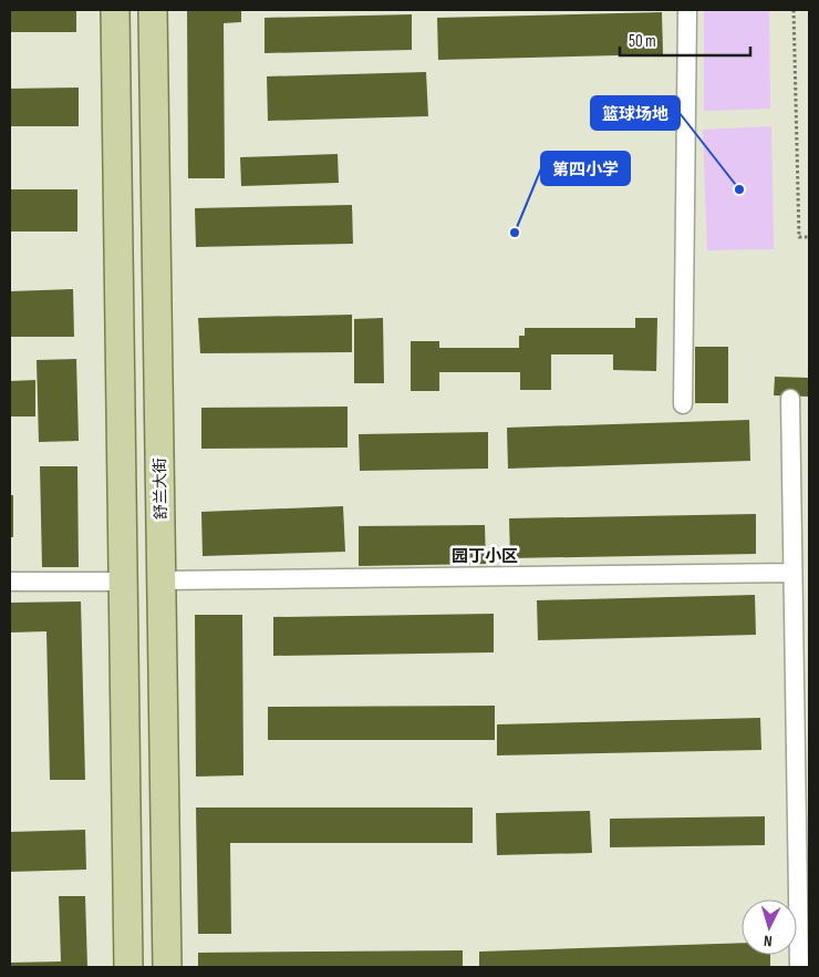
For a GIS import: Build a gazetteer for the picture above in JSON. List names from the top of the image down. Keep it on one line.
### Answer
{"streets":{"main road":["舒兰大街"]},"districts":["园丁小区"],"places":["篮球场地","第四小学"],"scale_bar":"50 m","north":"bottom"}
